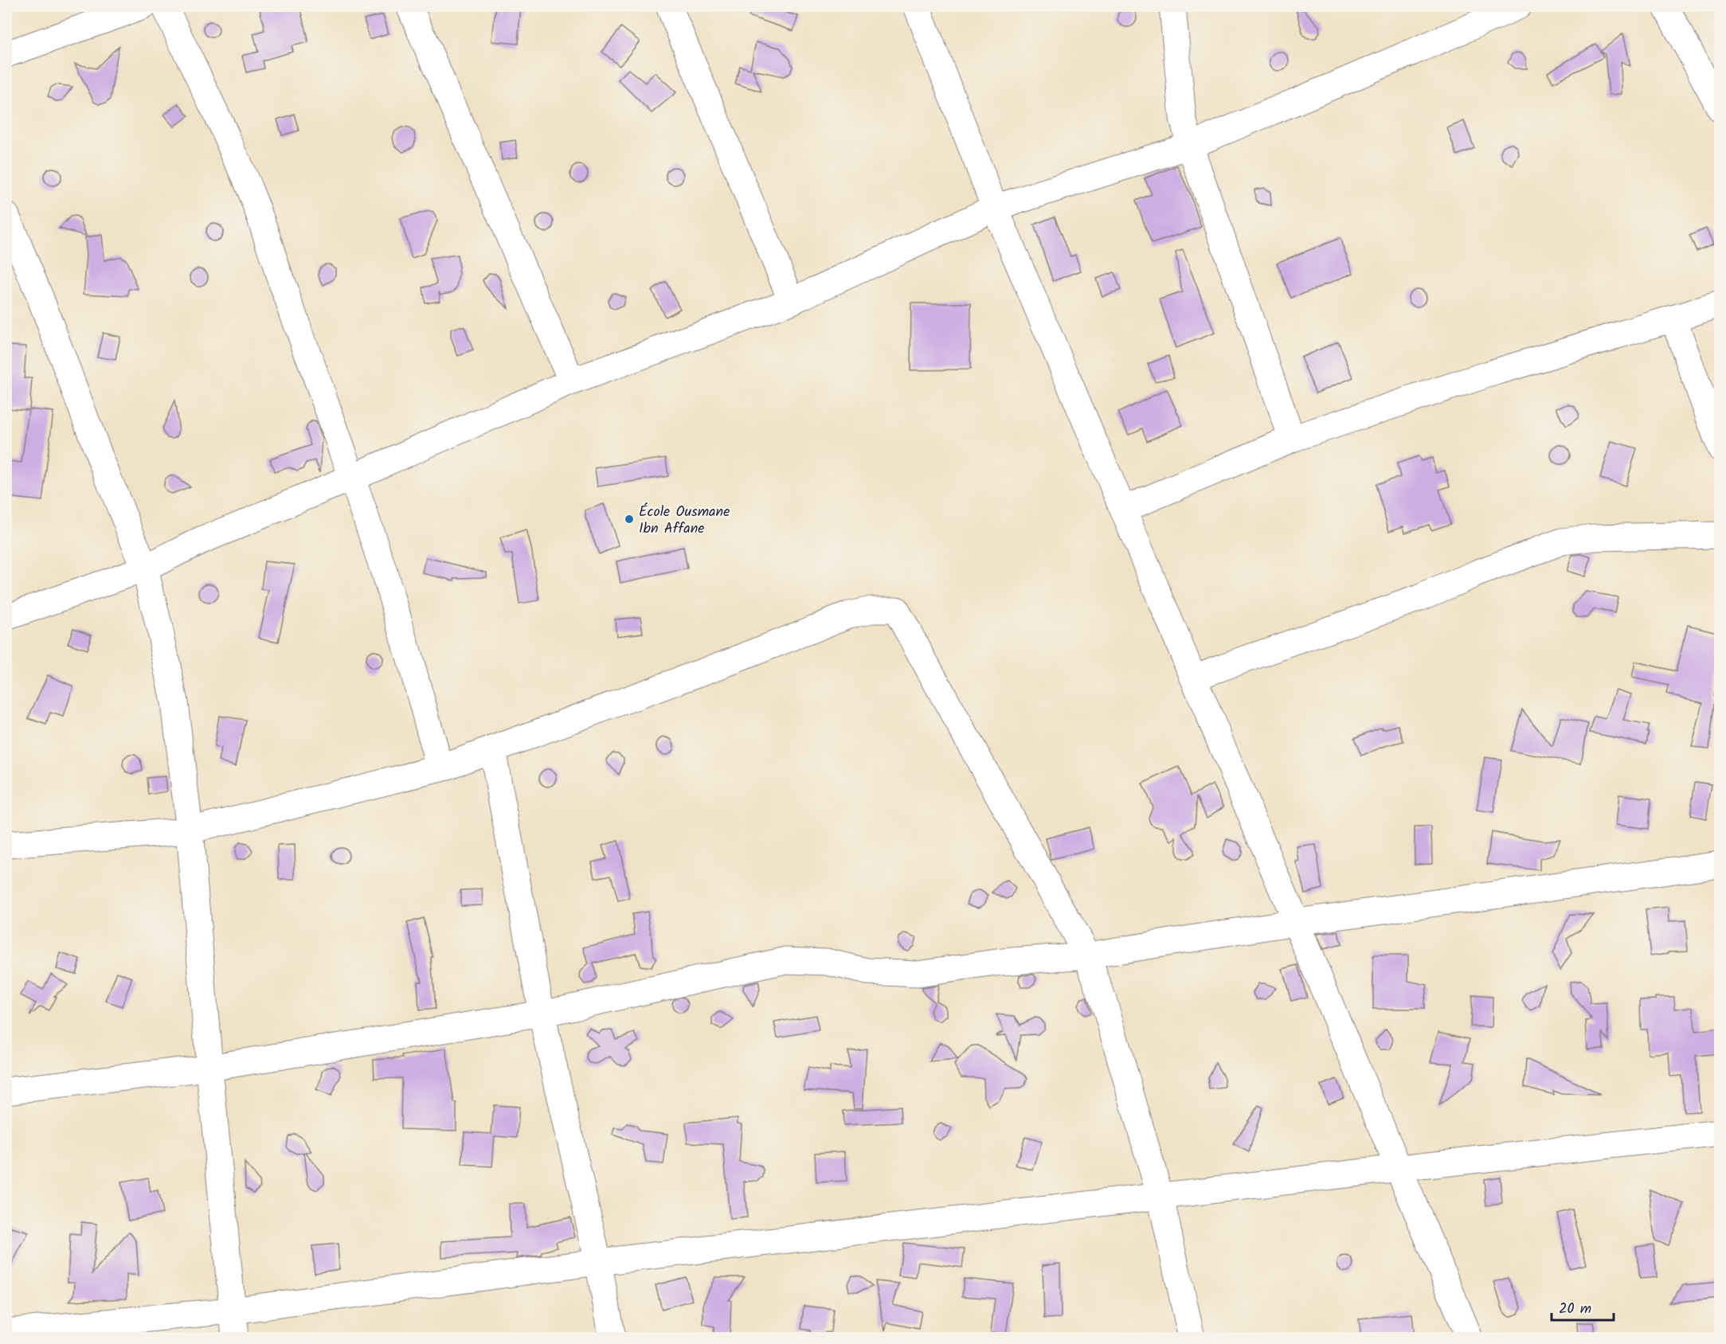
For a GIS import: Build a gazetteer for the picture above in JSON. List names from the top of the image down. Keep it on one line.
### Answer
{"places":["École Ousmane Ibn Affane"],"scale_bar":"20 m"}
